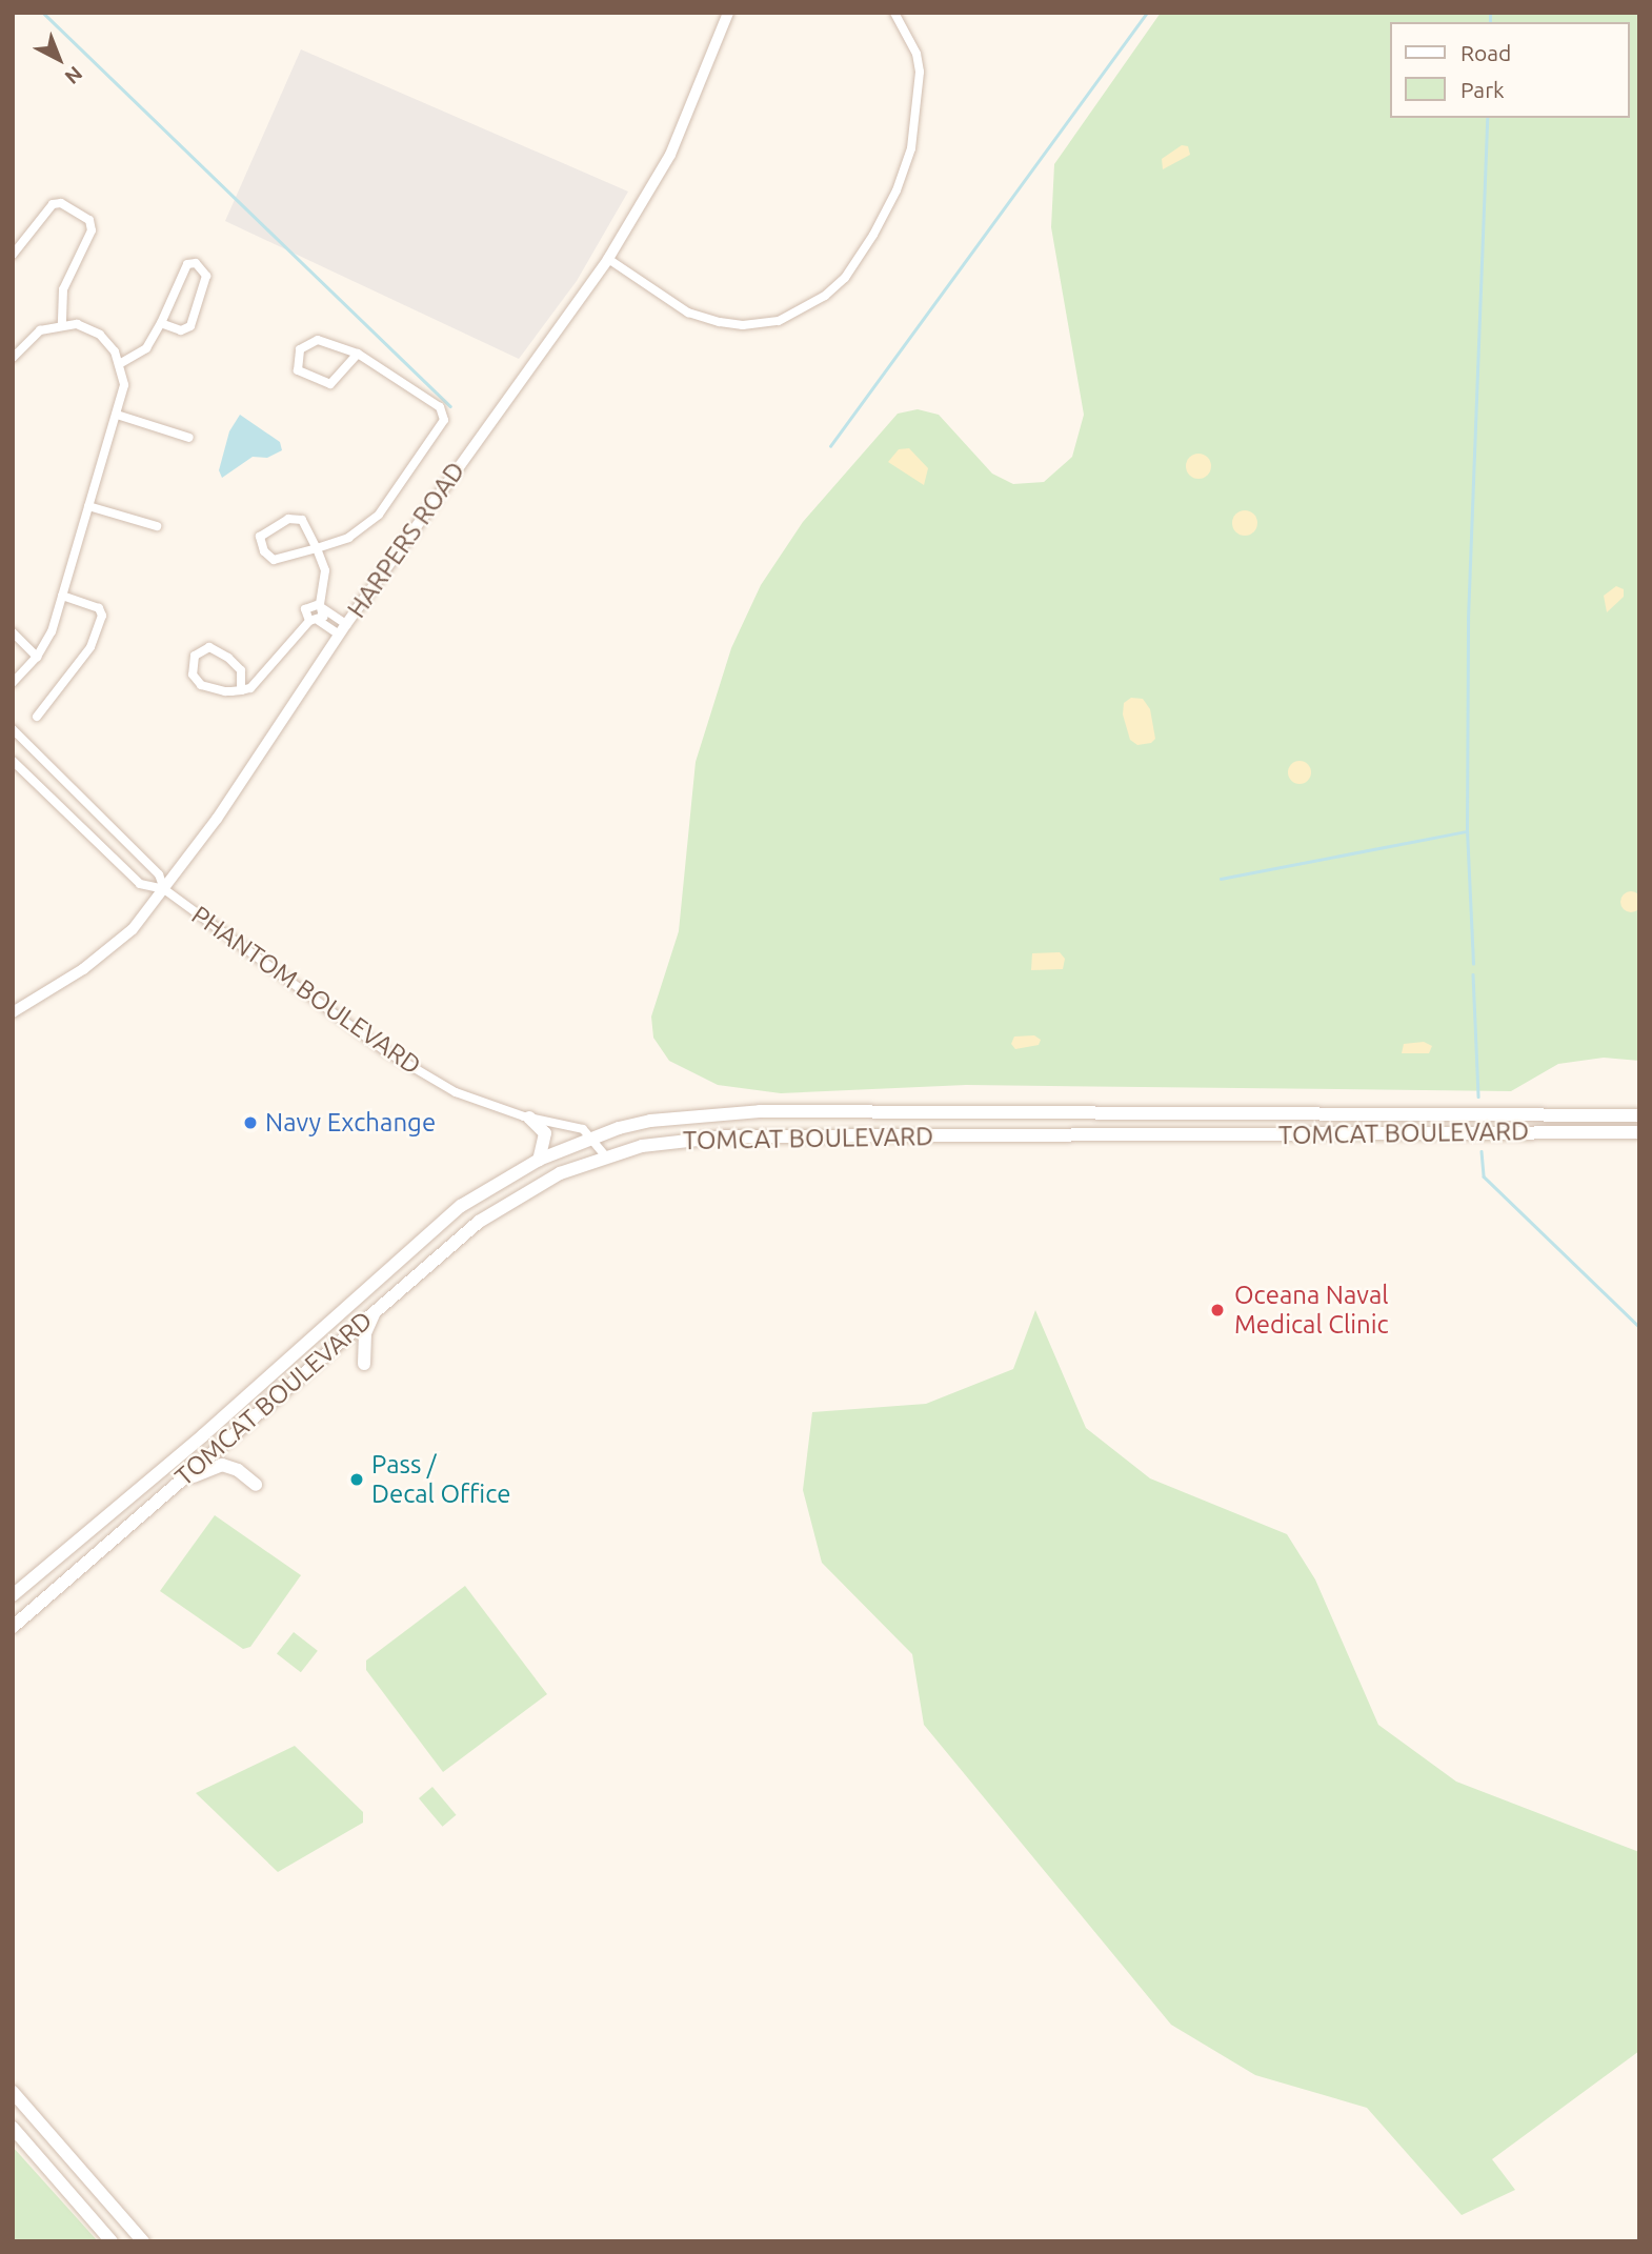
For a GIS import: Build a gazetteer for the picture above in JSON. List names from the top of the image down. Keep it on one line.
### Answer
{"streets":{"main road":["TOMCAT BOULEVARD"],"street":["HARPERS ROAD","PHANTOM BOULEVARD"]},"crossings":[["HARPERS ROAD","PHANTOM BOULEVARD"],["PHANTOM BOULEVARD","TOMCAT BOULEVARD"]],"places":["Navy Exchange","Oceana Naval Medical Clinic","Pass / Decal Office"],"legend":["Road","Park"],"north":"bottom right"}
